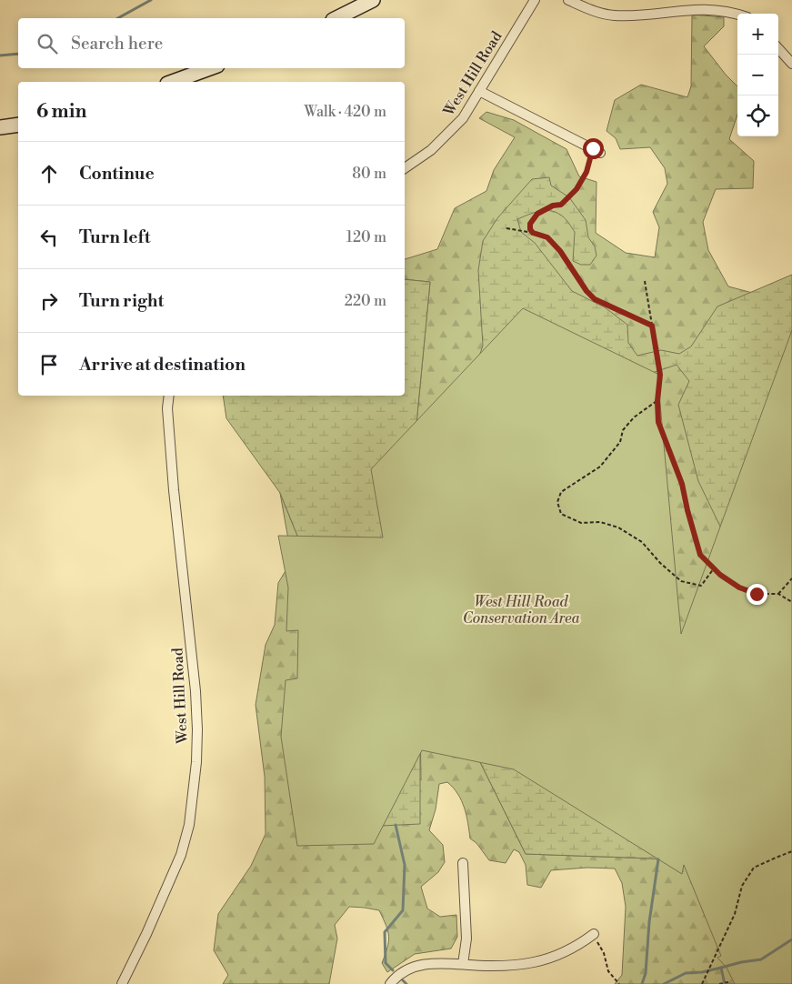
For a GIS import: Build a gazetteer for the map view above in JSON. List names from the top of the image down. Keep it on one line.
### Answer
{"streets":{"street":["West Hill Road"]},"parks":["West Hill Road Conservation Area"],"page":{"map_buttons":["+","−"],"search":"Search here","heading":["6 min","Walk · 420 m"],"list":[["Continue","80 m"],["Turn left","120 m"],["Turn right","220 m"],"Arrive at destination"]}}
